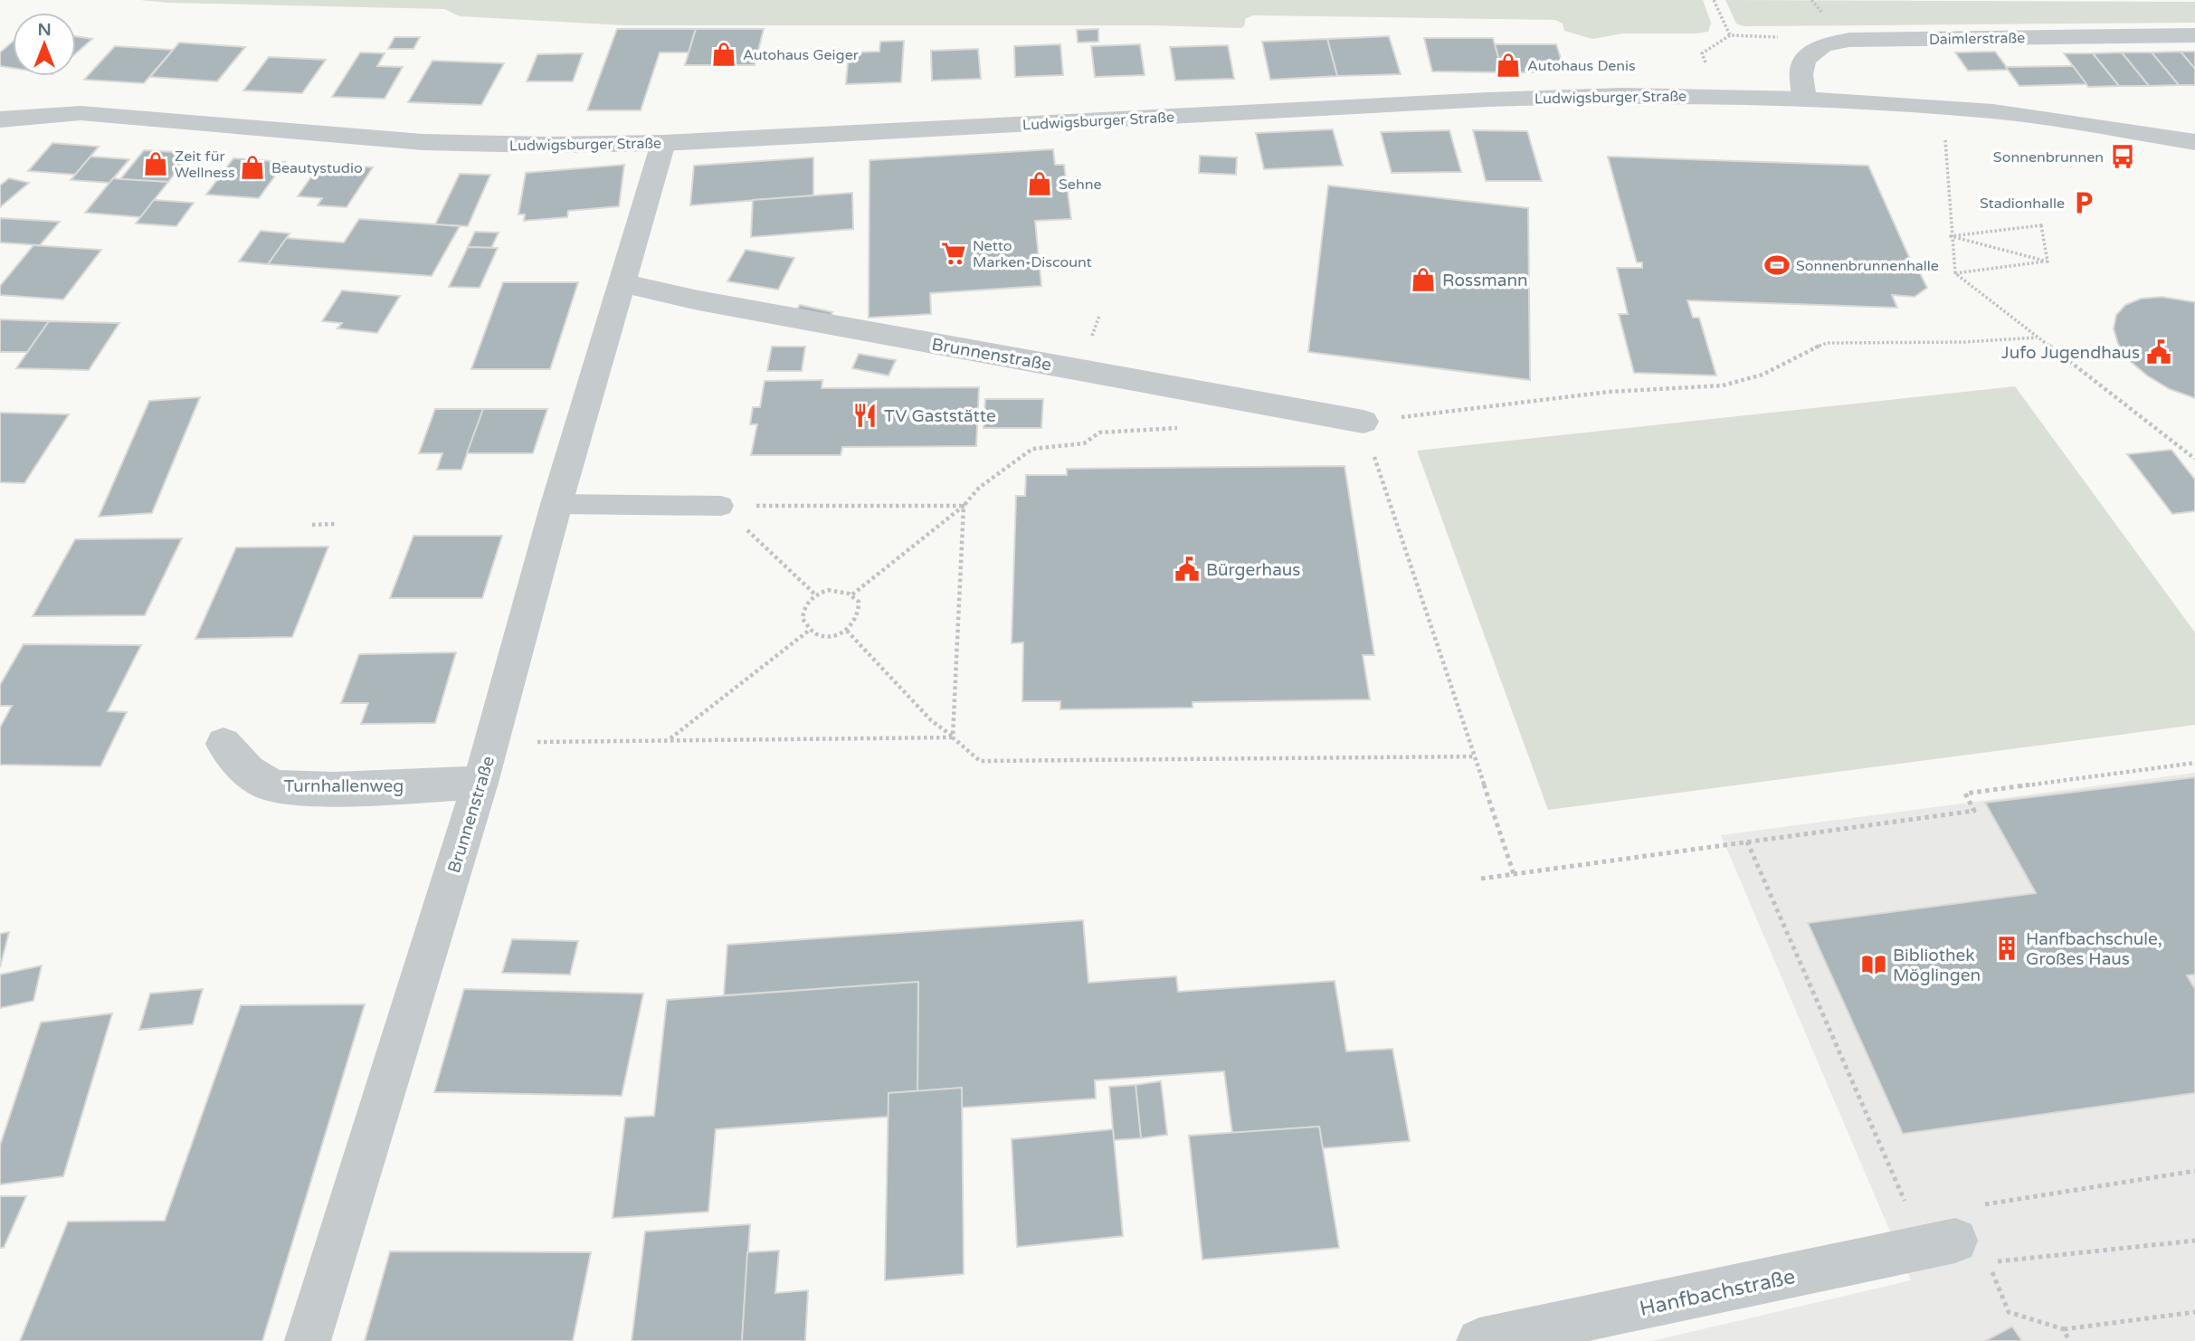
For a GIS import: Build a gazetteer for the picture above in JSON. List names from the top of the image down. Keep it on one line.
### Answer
{"streets":{"street":["Daimlerstraße","Ludwigsburger Straße","Brunnenstraße","Turnhallenweg","Hanfbachstraße"]},"crossings":[["Ludwigsburger Straße","Brunnenstraße"],["Brunnenstraße","Turnhallenweg"]],"places":{"shop":["Autohaus Geiger","Autohaus Denis","Zeit für Wellness","Beautystudio","Sehne","Rossmann"],"bus stop":["Sonnenbrunnen"],"parking":["Stadionhalle"],"supermarket":["Netto Marken-Discount"],"sports":["Sonnenbrunnenhalle"],"public building":["Jufo Jugendhaus","Bürgerhaus"],"restaurant":["TV Gaststätte"],"building":["Hanfbachschule, Großes Haus"],"library":["Bibliothek Möglingen"]},"north":"top"}
